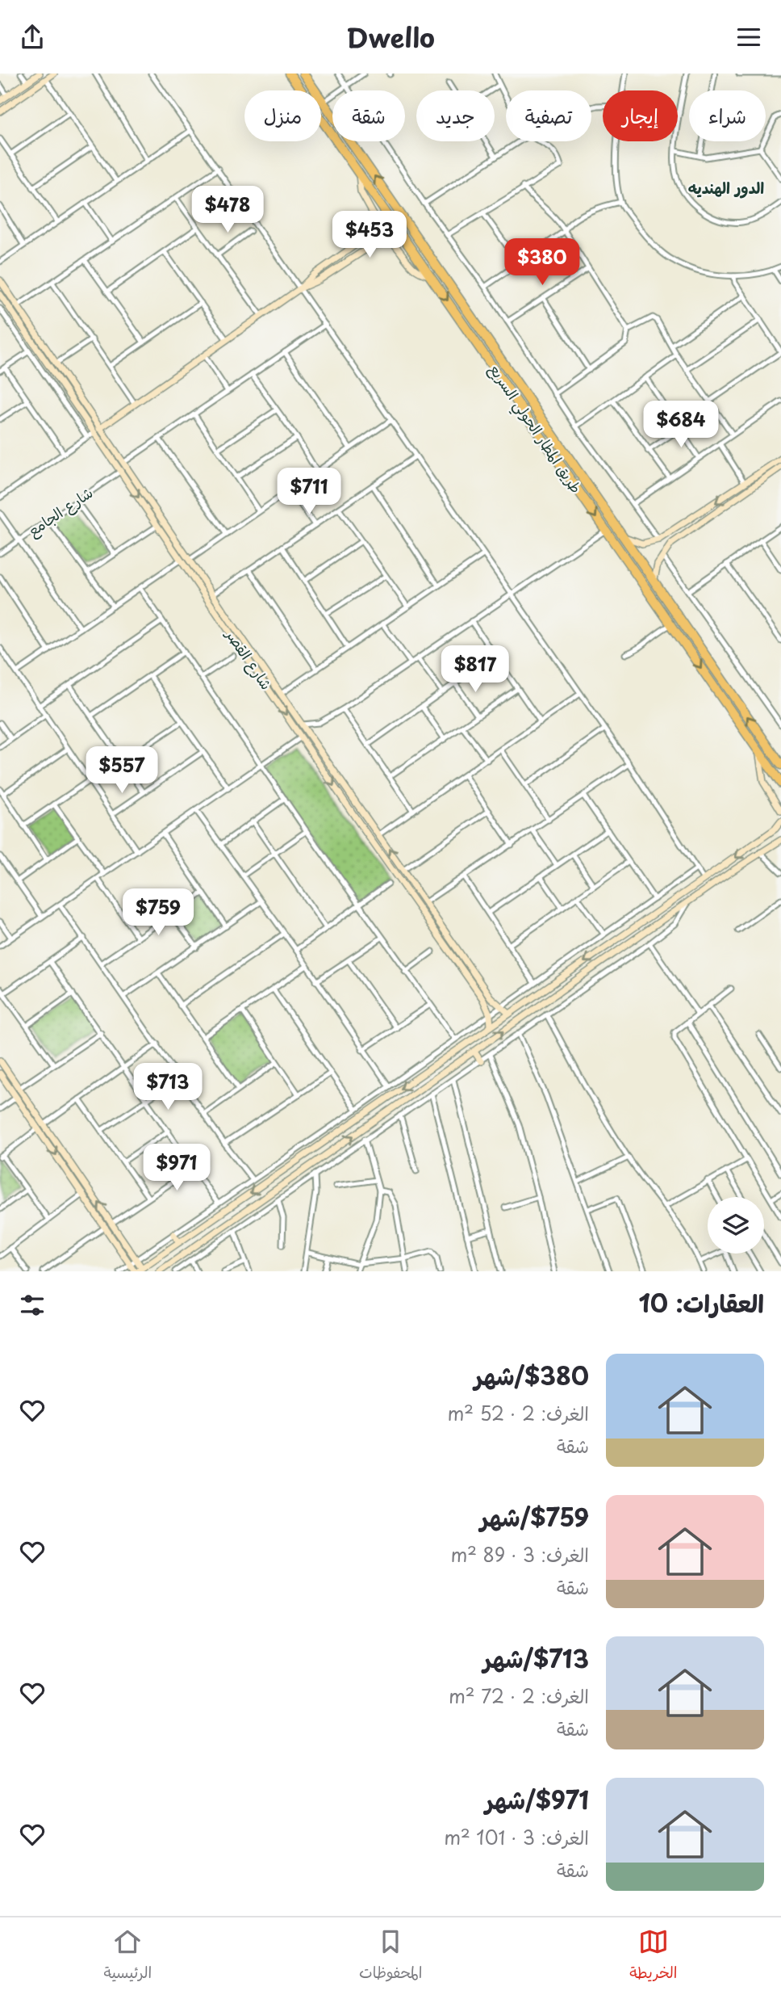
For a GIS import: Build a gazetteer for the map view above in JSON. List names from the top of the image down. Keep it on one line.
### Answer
{"streets":{"highway":["طريق المطار الحولي السريع"],"street":["شارع الجامع","شارع القصر"]},"crossings":[["شارع الجامع","شارع القصر"]],"districts":["الدور الهنديه"],"page":{"header":"Dwello","chip":["شراء","إيجار","تصفية","جديد","شقة","منزل"],"price":["$478","$453","$380","$684","$711","$817","$557","$759","$713","$971"],"heading":"العقارات: 10","list":[{"name":"$380/شهر","note":"الغرف: 2 · 52 m² · شقة"},{"name":"$759/شهر","note":"الغرف: 3 · 89 m² · شقة"},{"name":"$713/شهر","note":"الغرف: 2 · 72 m² · شقة"},{"name":"$971/شهر","note":"الغرف: 3 · 101 m² · شقة"}],"tabs":["الخريطة","المحفوظات","الرئيسية"]}}
